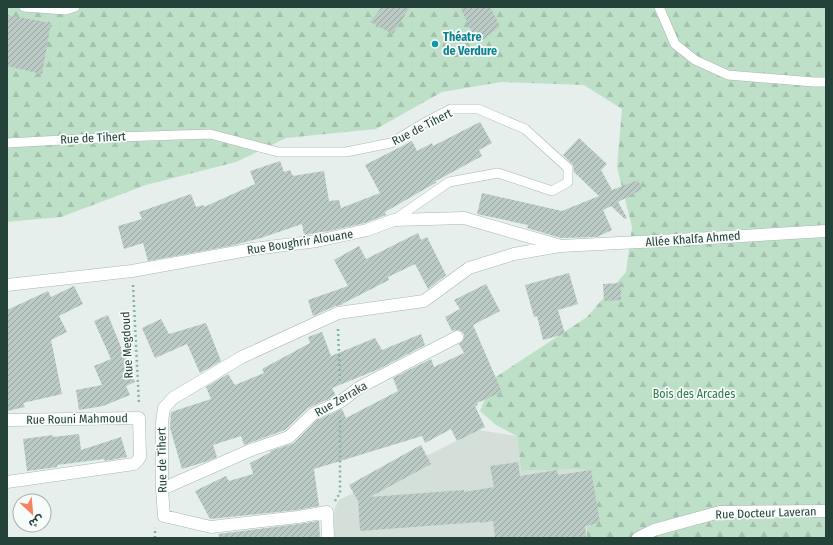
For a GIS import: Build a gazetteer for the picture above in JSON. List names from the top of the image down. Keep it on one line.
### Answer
{"streets":{"street":["Rue de Tihert","Allée Khalfa Ahmed","Rue Boughrir Alouane","Rue Zerraka","Rue Rouni Mahmoud","Rue Docteur Laveran"],"path":["Rue Megdoud"]},"crossings":[["Rue de Tihert","Allée Khalfa Ahmed"],["Rue de Tihert","Rue Boughrir Alouane"],["Rue de Tihert","Rue Zerraka"],["Allée Khalfa Ahmed","Rue Boughrir Alouane"],["Rue Boughrir Alouane","Rue Megdoud"],["Rue Megdoud","Rue Rouni Mahmoud"]],"parks":["Bois des Arcades"],"places":["Théatre de Verdure"],"north":"bottom right"}
